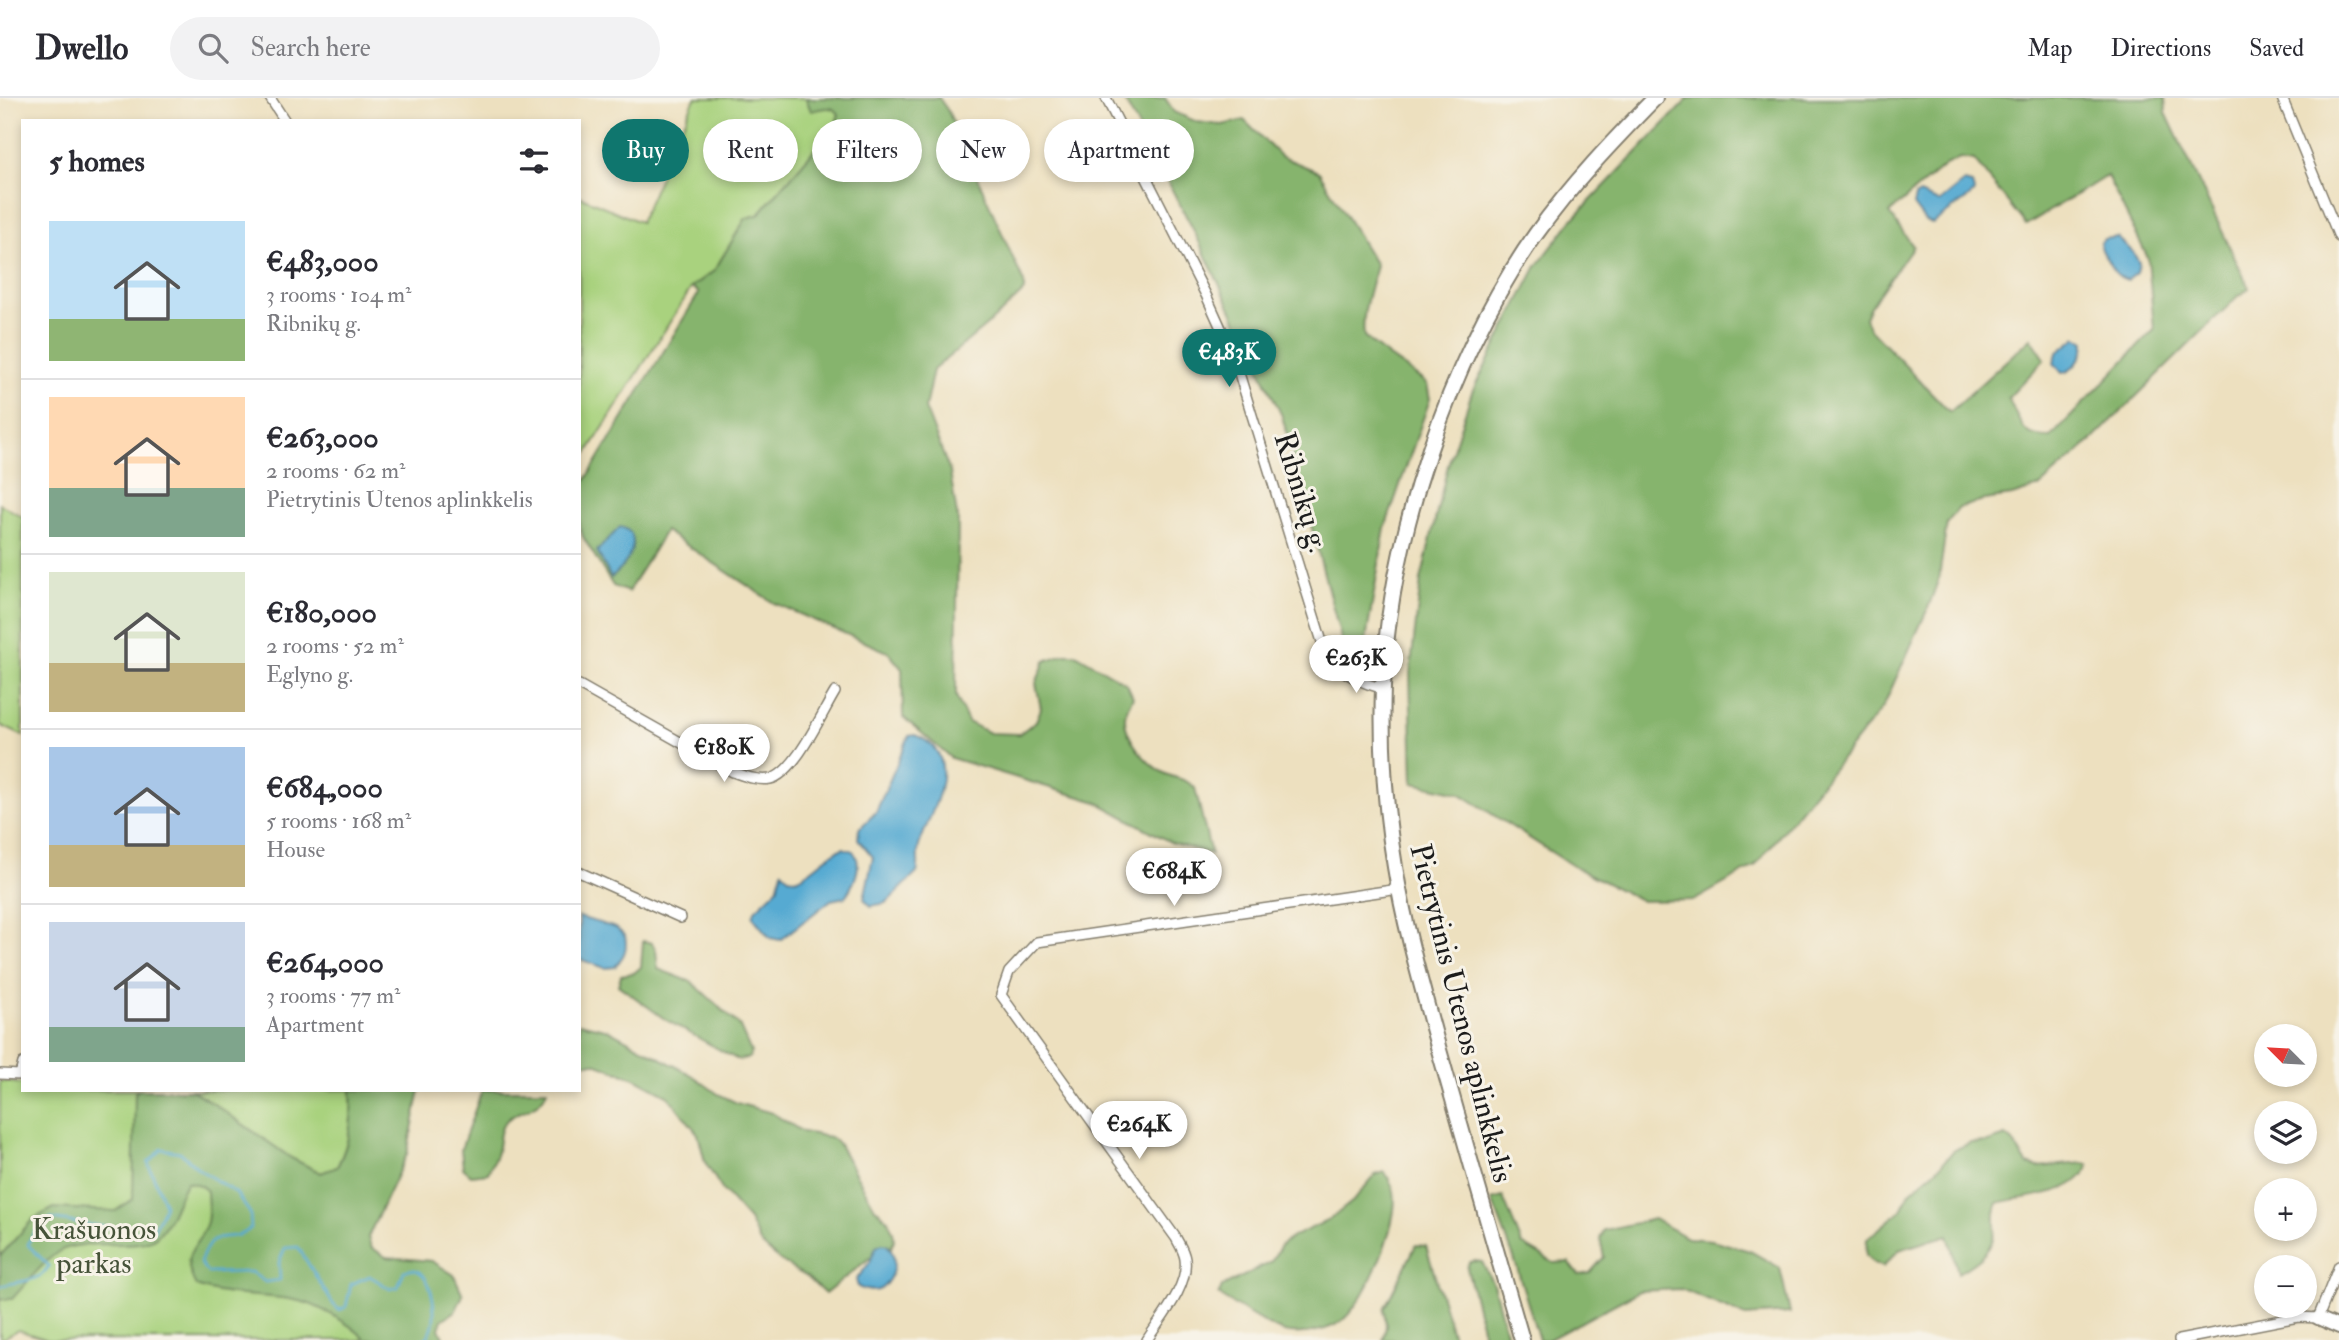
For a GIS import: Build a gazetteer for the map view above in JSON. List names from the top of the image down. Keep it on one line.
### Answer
{"streets":{"highway":["Pietrytinis Utenos aplinkkelis"],"street":["Ribnikų g."]},"parks":["Krašuonos parkas"],"north":"top left","page":{"header":"Dwello","search":"Search here","nav":["Map","Directions","Saved"],"chip":["Buy","Rent","Filters","New","Apartment"],"heading":"5 homes","list":[{"name":"€483,000","note":"3 rooms · 104 m² · Ribnikų g."},{"name":"€263,000","note":"2 rooms · 62 m² · Pietrytinis Utenos aplinkkelis"},{"name":"€180,000","note":"2 rooms · 52 m² · Eglyno g."},{"name":"€684,000","note":"5 rooms · 168 m² · House"},{"name":"€264,000","note":"3 rooms · 77 m² · Apartment"}],"price":["€483K","€263K","€180K","€684K","€264K"],"map_buttons":["+","−"]}}
